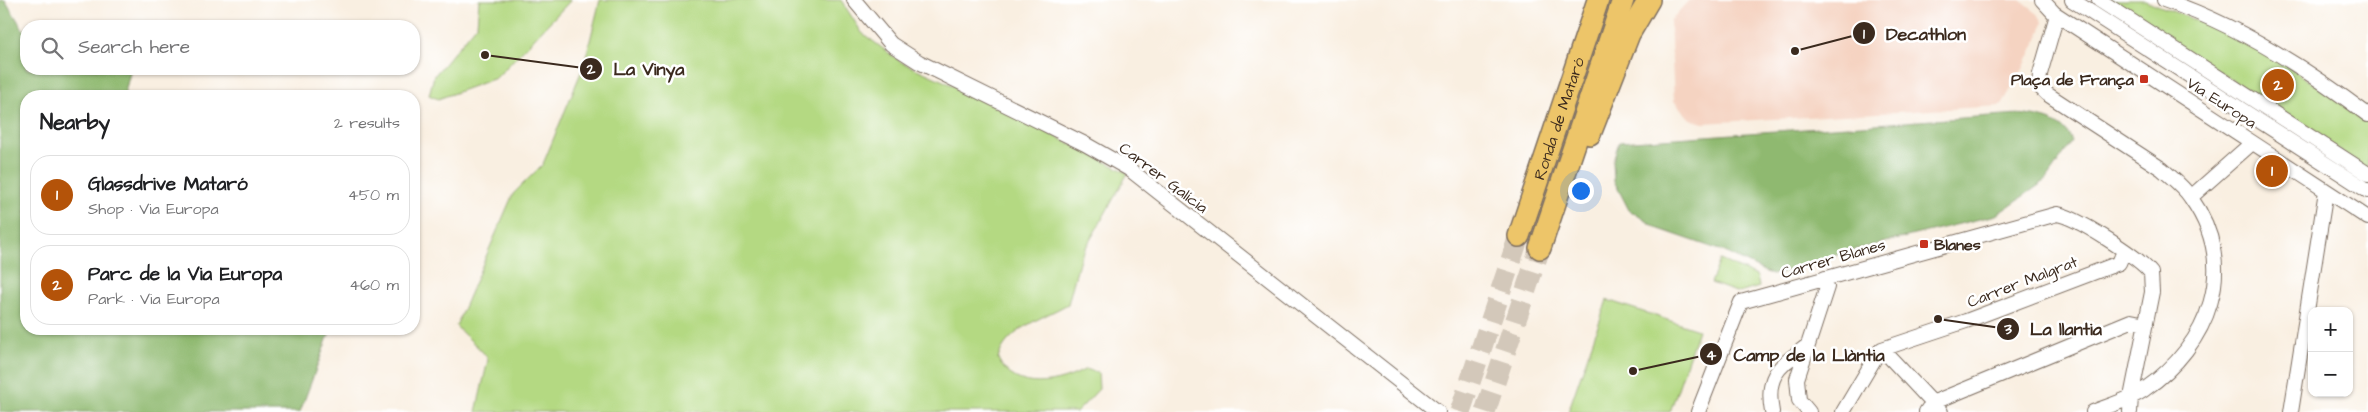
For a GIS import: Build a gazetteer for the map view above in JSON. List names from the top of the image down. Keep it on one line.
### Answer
{"streets":{"highway":["Ronda de Mataró"],"street":["Via Europa","Carrer Galícia","Carrer Blanes","Carrer Malgrat"]},"crossings":[["Carrer Blanes","Carrer Malgrat"]],"places":{"other":["Decathlon","La Vinya","La llantia","Camp de la Llàntia"],"transit":["Plaça de França","Blanes"]},"page":{"search":"Search here","pins":["2","1"],"heading":["Nearby","2 results"],"list":[{"mark":"1","name":"Glassdrive Mataró","note":"Shop · Via Europa","value":"450 m"},{"mark":"2","name":"Parc de la Via Europa","note":"Park · Via Europa","value":"460 m"}],"map_buttons":["+","−"]}}
